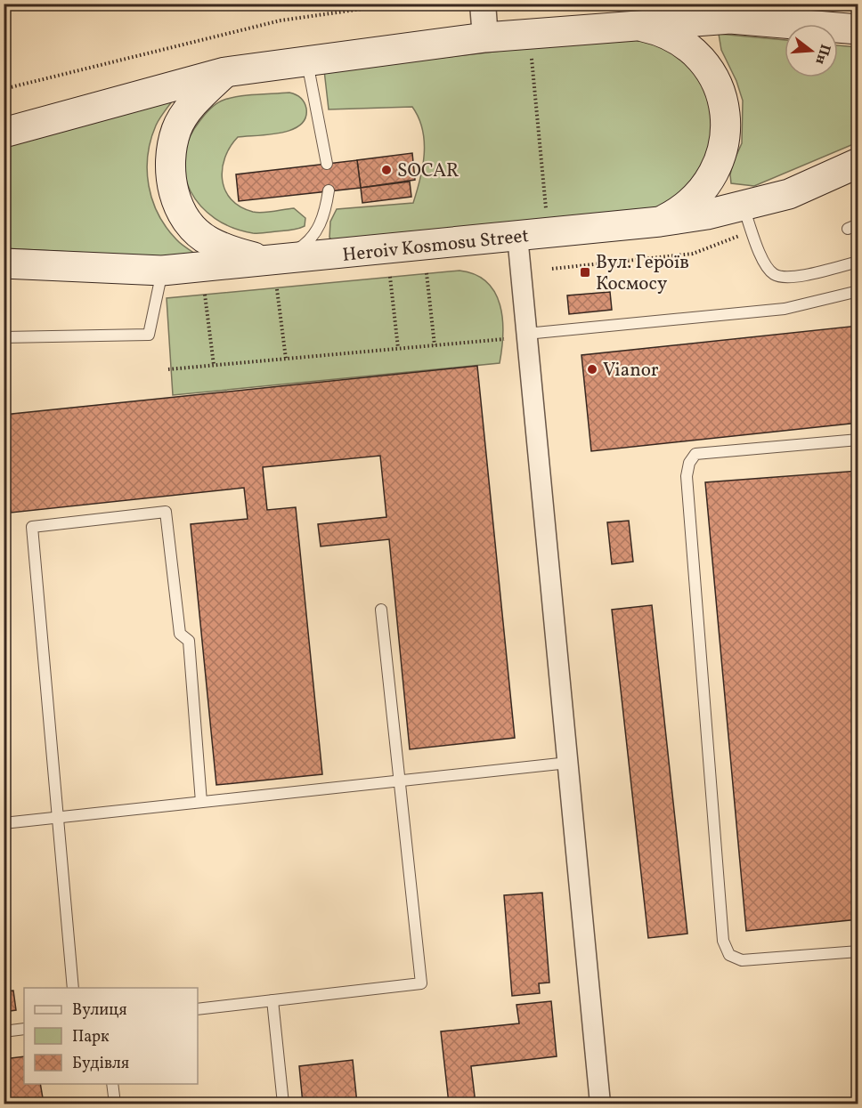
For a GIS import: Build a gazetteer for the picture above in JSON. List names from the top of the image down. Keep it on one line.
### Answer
{"streets":{"main road":["Heroiv Kosmosu Street"]},"places":{"other":["SOCAR","Vianor"],"transit":["Вул. Героїв Космосу"]},"legend":["Вулиця","Парк","Будівля"],"north":"right"}
